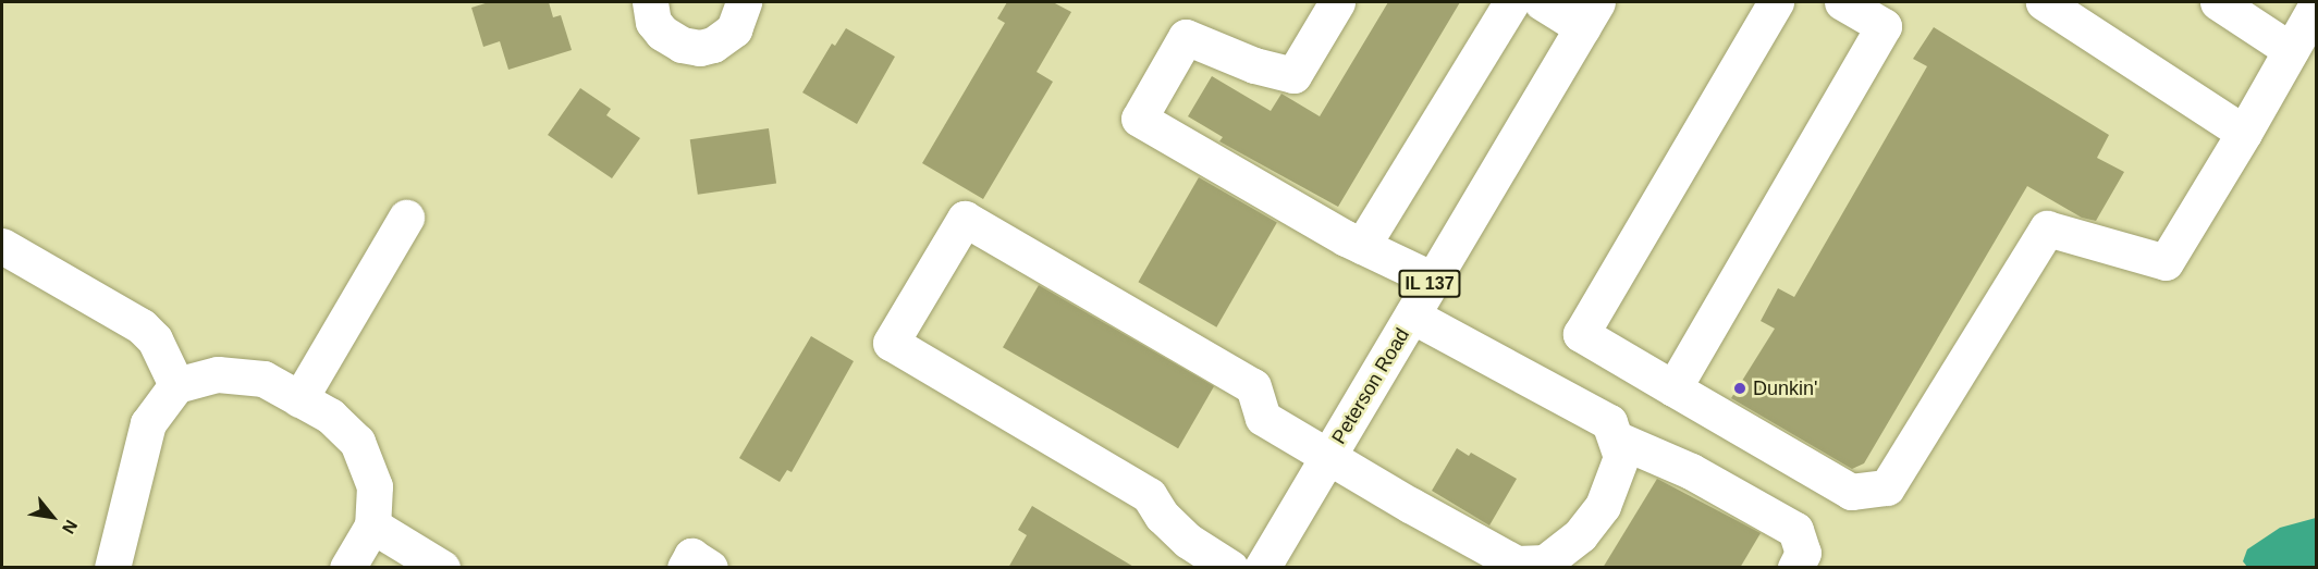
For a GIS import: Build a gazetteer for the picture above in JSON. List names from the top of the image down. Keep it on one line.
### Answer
{"streets":{"street":["IL 137","Peterson Road"]},"places":["Dunkin'"],"north":"bottom right"}
